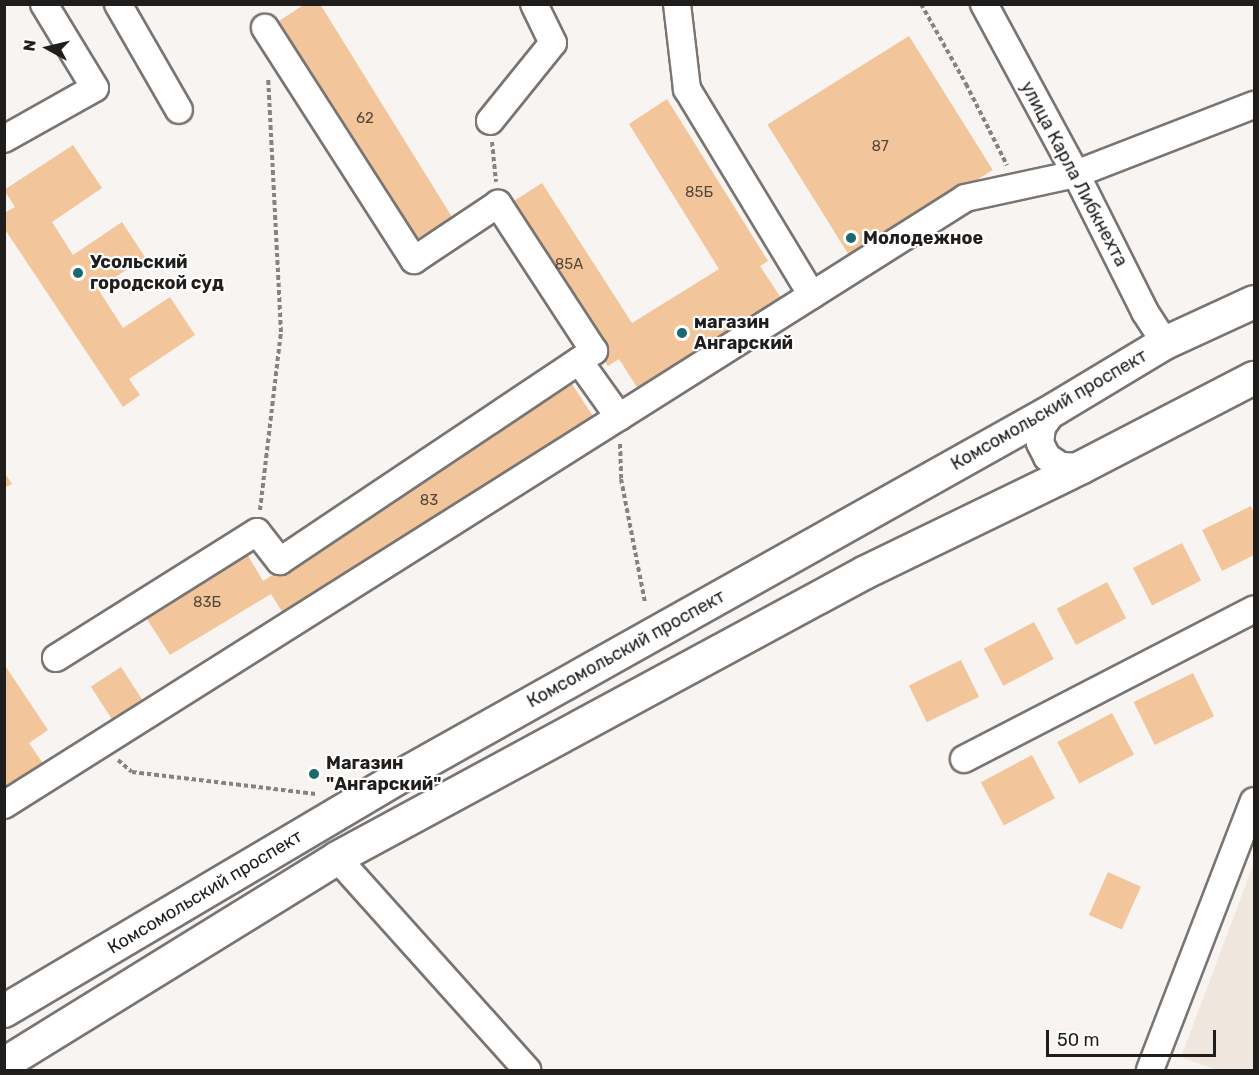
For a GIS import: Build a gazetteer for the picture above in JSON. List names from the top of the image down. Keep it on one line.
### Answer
{"streets":{"main road":["Комсомольский проспект"],"street":["улица Карла Либкнехта"]},"crossings":[["улица Карла Либкнехта","Комсомольский проспект"]],"places":["Молодежное","Усольский городской суд","магазин Ангарский","Магазин \"Ангарский\""],"house_numbers":["62","87","85Б","85А","83","83Б"],"scale_bar":"50 m","north":"left"}
